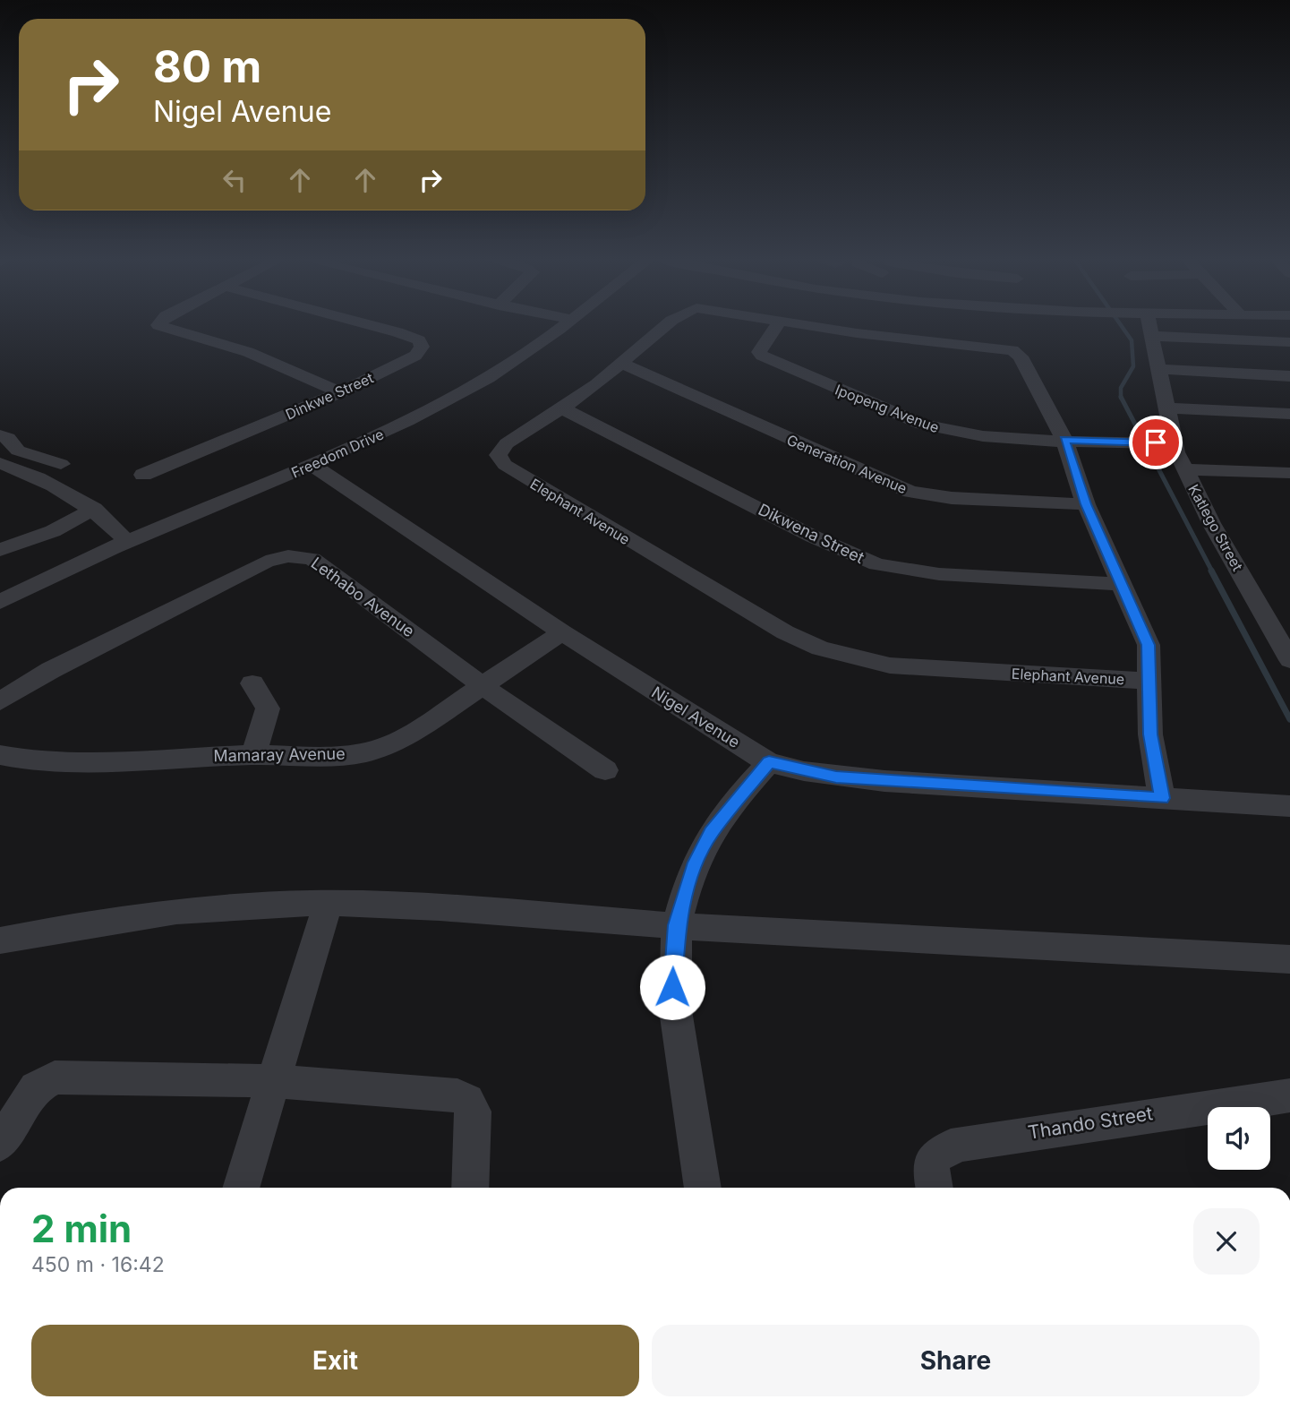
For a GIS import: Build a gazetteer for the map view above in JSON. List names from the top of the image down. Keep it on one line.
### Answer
{"streets":{"street":["Dinkwe Street","Ipopeng Avenue","Freedom Drive","Generation Avenue","Elephant Avenue","Katlego Street","Dikwena Street","Lethabo Avenue","Nigel Avenue","Mamaray Avenue","Thando Street"]},"crossings":[["Ipopeng Avenue","Elephant Avenue"],["Ipopeng Avenue","Katlego Street"],["Freedom Drive","Nigel Avenue"],["Generation Avenue","Elephant Avenue"],["Elephant Avenue","Dikwena Street"],["Lethabo Avenue","Mamaray Avenue"],["Nigel Avenue","Mamaray Avenue"]],"page":{"turn":["80 m","Nigel Avenue"],"heading":["2 min","450 m · 16:42"],"buttons":["Exit","Share"]}}
